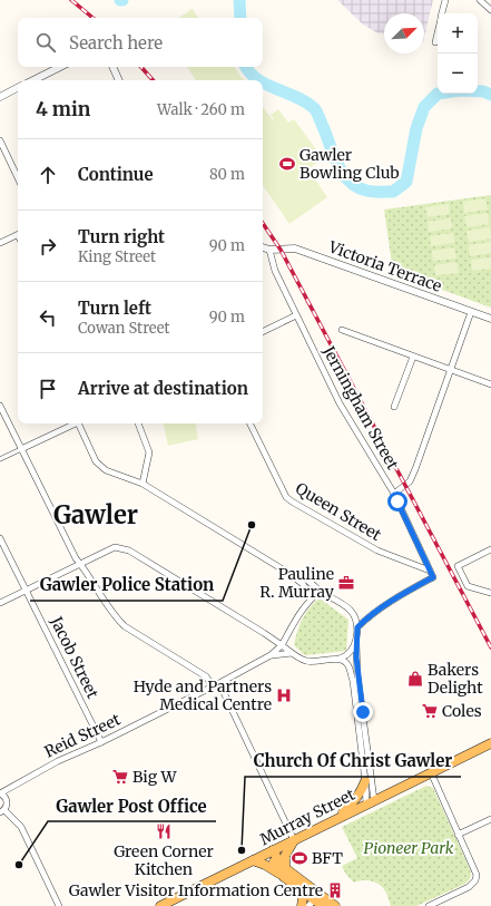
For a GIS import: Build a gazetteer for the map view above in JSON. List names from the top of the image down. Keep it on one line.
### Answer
{"streets":{"main road":["Murray Street"],"street":["Victoria Terrace","Jerningham Street","Queen Street","Jacob Street","Reid Street"]},"crossings":[["Victoria Terrace","Jerningham Street"],["Jerningham Street","Queen Street"],["Jerningham Street","Reid Street"],["Jacob Street","Reid Street"]],"districts":["Gawler"],"parks":["Pioneer Park"],"places":{"sports":["Gawler Bowling Club","BFT"],"other":["Gawler Police Station","Church Of Christ Gawler","Gawler Post Office"],"office":["Pauline R. Murray"],"shop":["Bakers Delight"],"hospital":["Hyde and Partners Medical Centre"],"supermarket":["Coles","Big W"],"restaurant":["Green Corner Kitchen"],"building":["Gawler Visitor Information Centre"]},"north":"top right","page":{"map_buttons":["+","−"],"search":"Search here","heading":["4 min","Walk · 260 m"],"list":[["Continue","80 m"],["Turn right","King Street","90 m"],["Turn left","Cowan Street","90 m"],"Arrive at destination"]}}
